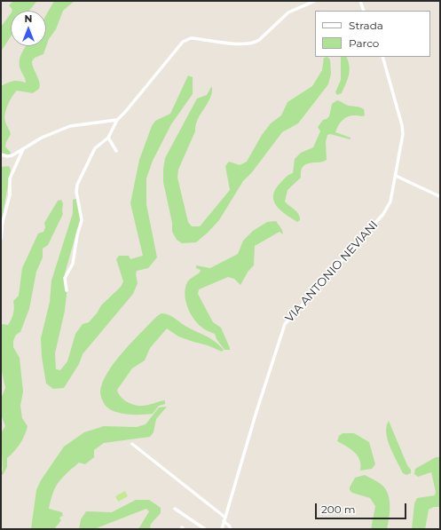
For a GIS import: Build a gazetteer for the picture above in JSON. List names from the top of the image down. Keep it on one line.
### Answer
{"streets":{"street":["VIA ANTONIO NEVIANI"]},"legend":["Strada","Parco"],"scale_bar":"200 m","north":"top"}
